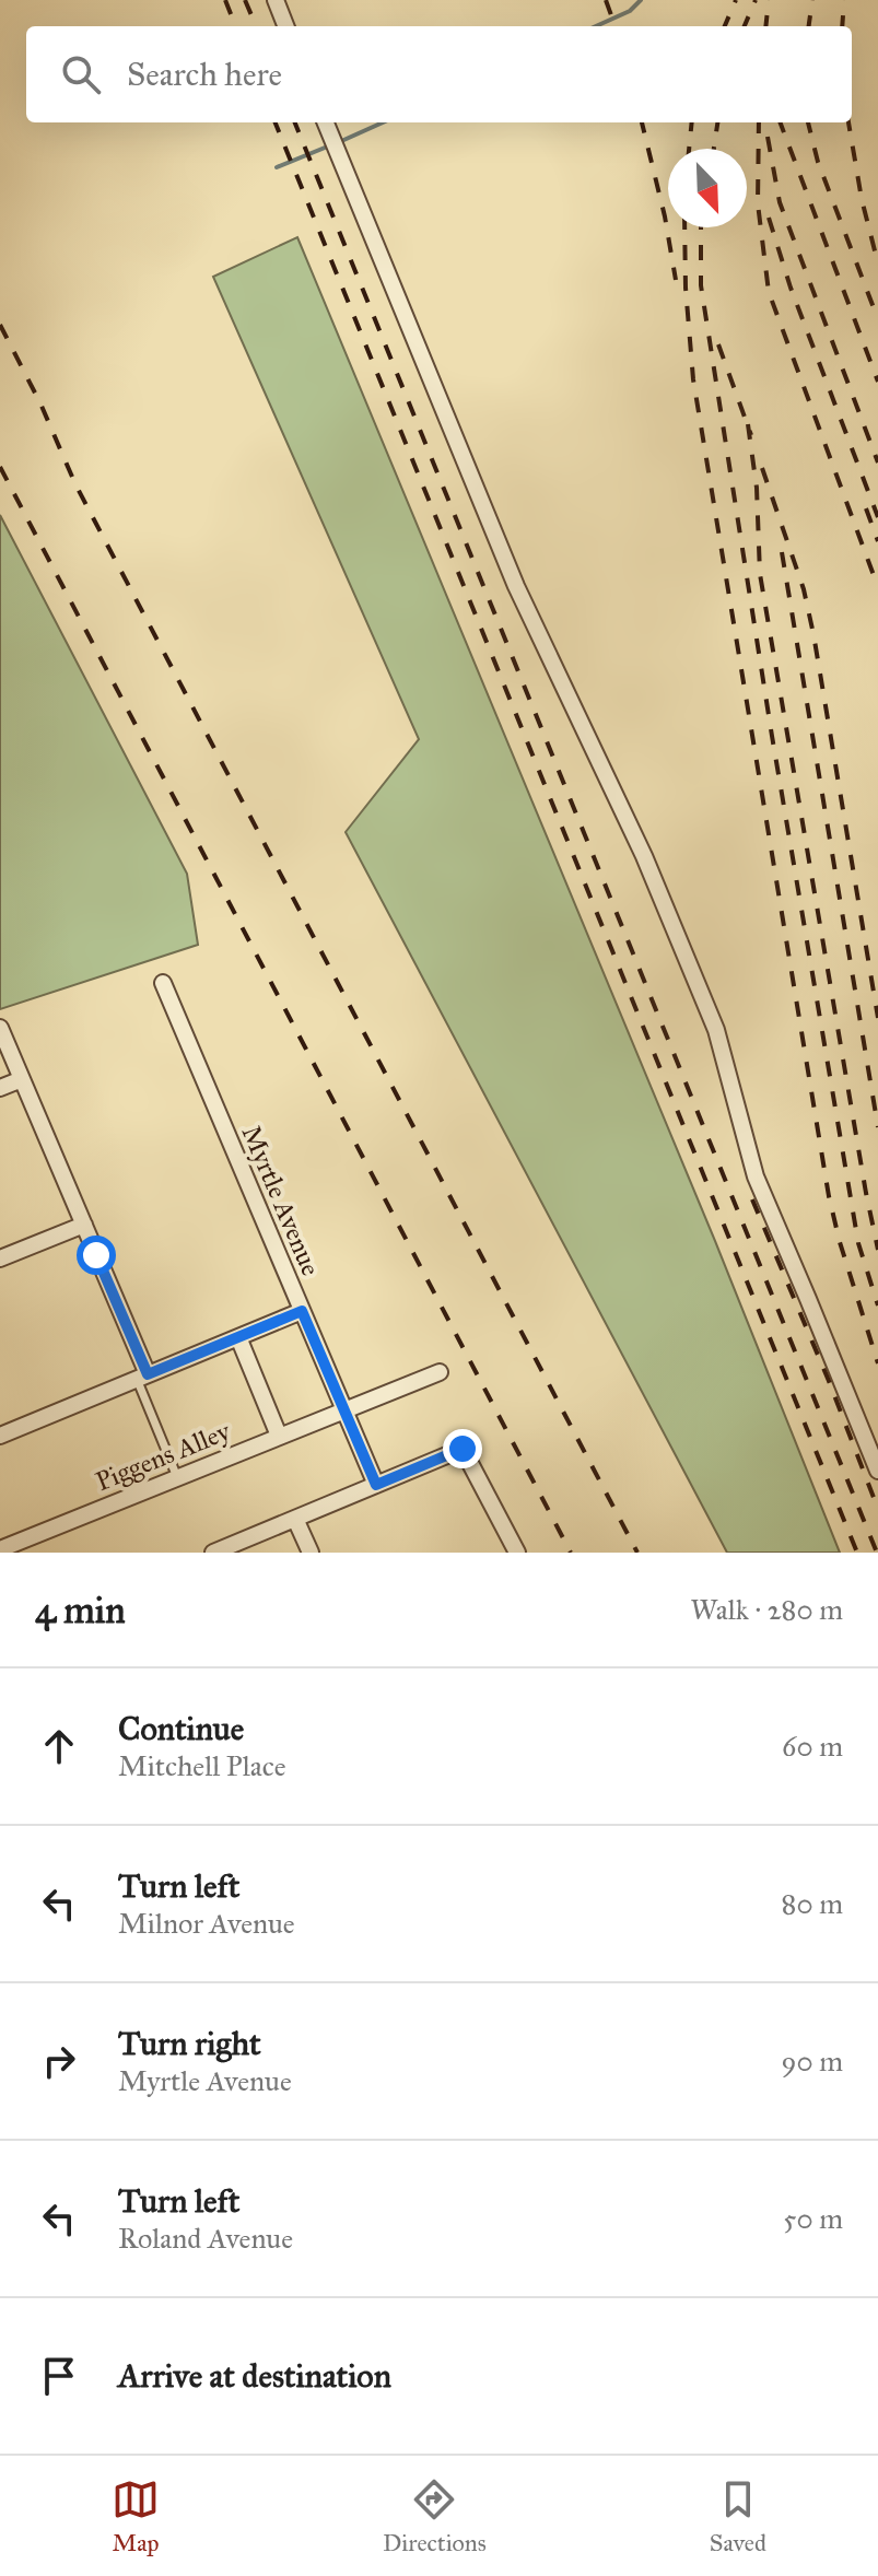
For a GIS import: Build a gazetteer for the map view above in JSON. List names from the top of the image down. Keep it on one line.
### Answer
{"streets":{"street":["Myrtle Avenue","Piggens Alley"]},"crossings":[["Myrtle Avenue","Piggens Alley"]],"north":"bottom right","page":{"search":"Search here","heading":["4 min","Walk · 280 m"],"list":[["Continue","Mitchell Place","60 m"],["Turn left","Milnor Avenue","80 m"],["Turn right","Myrtle Avenue","90 m"],["Turn left","Roland Avenue","50 m"],"Arrive at destination"],"nav":["Map","Directions","Saved"]}}
